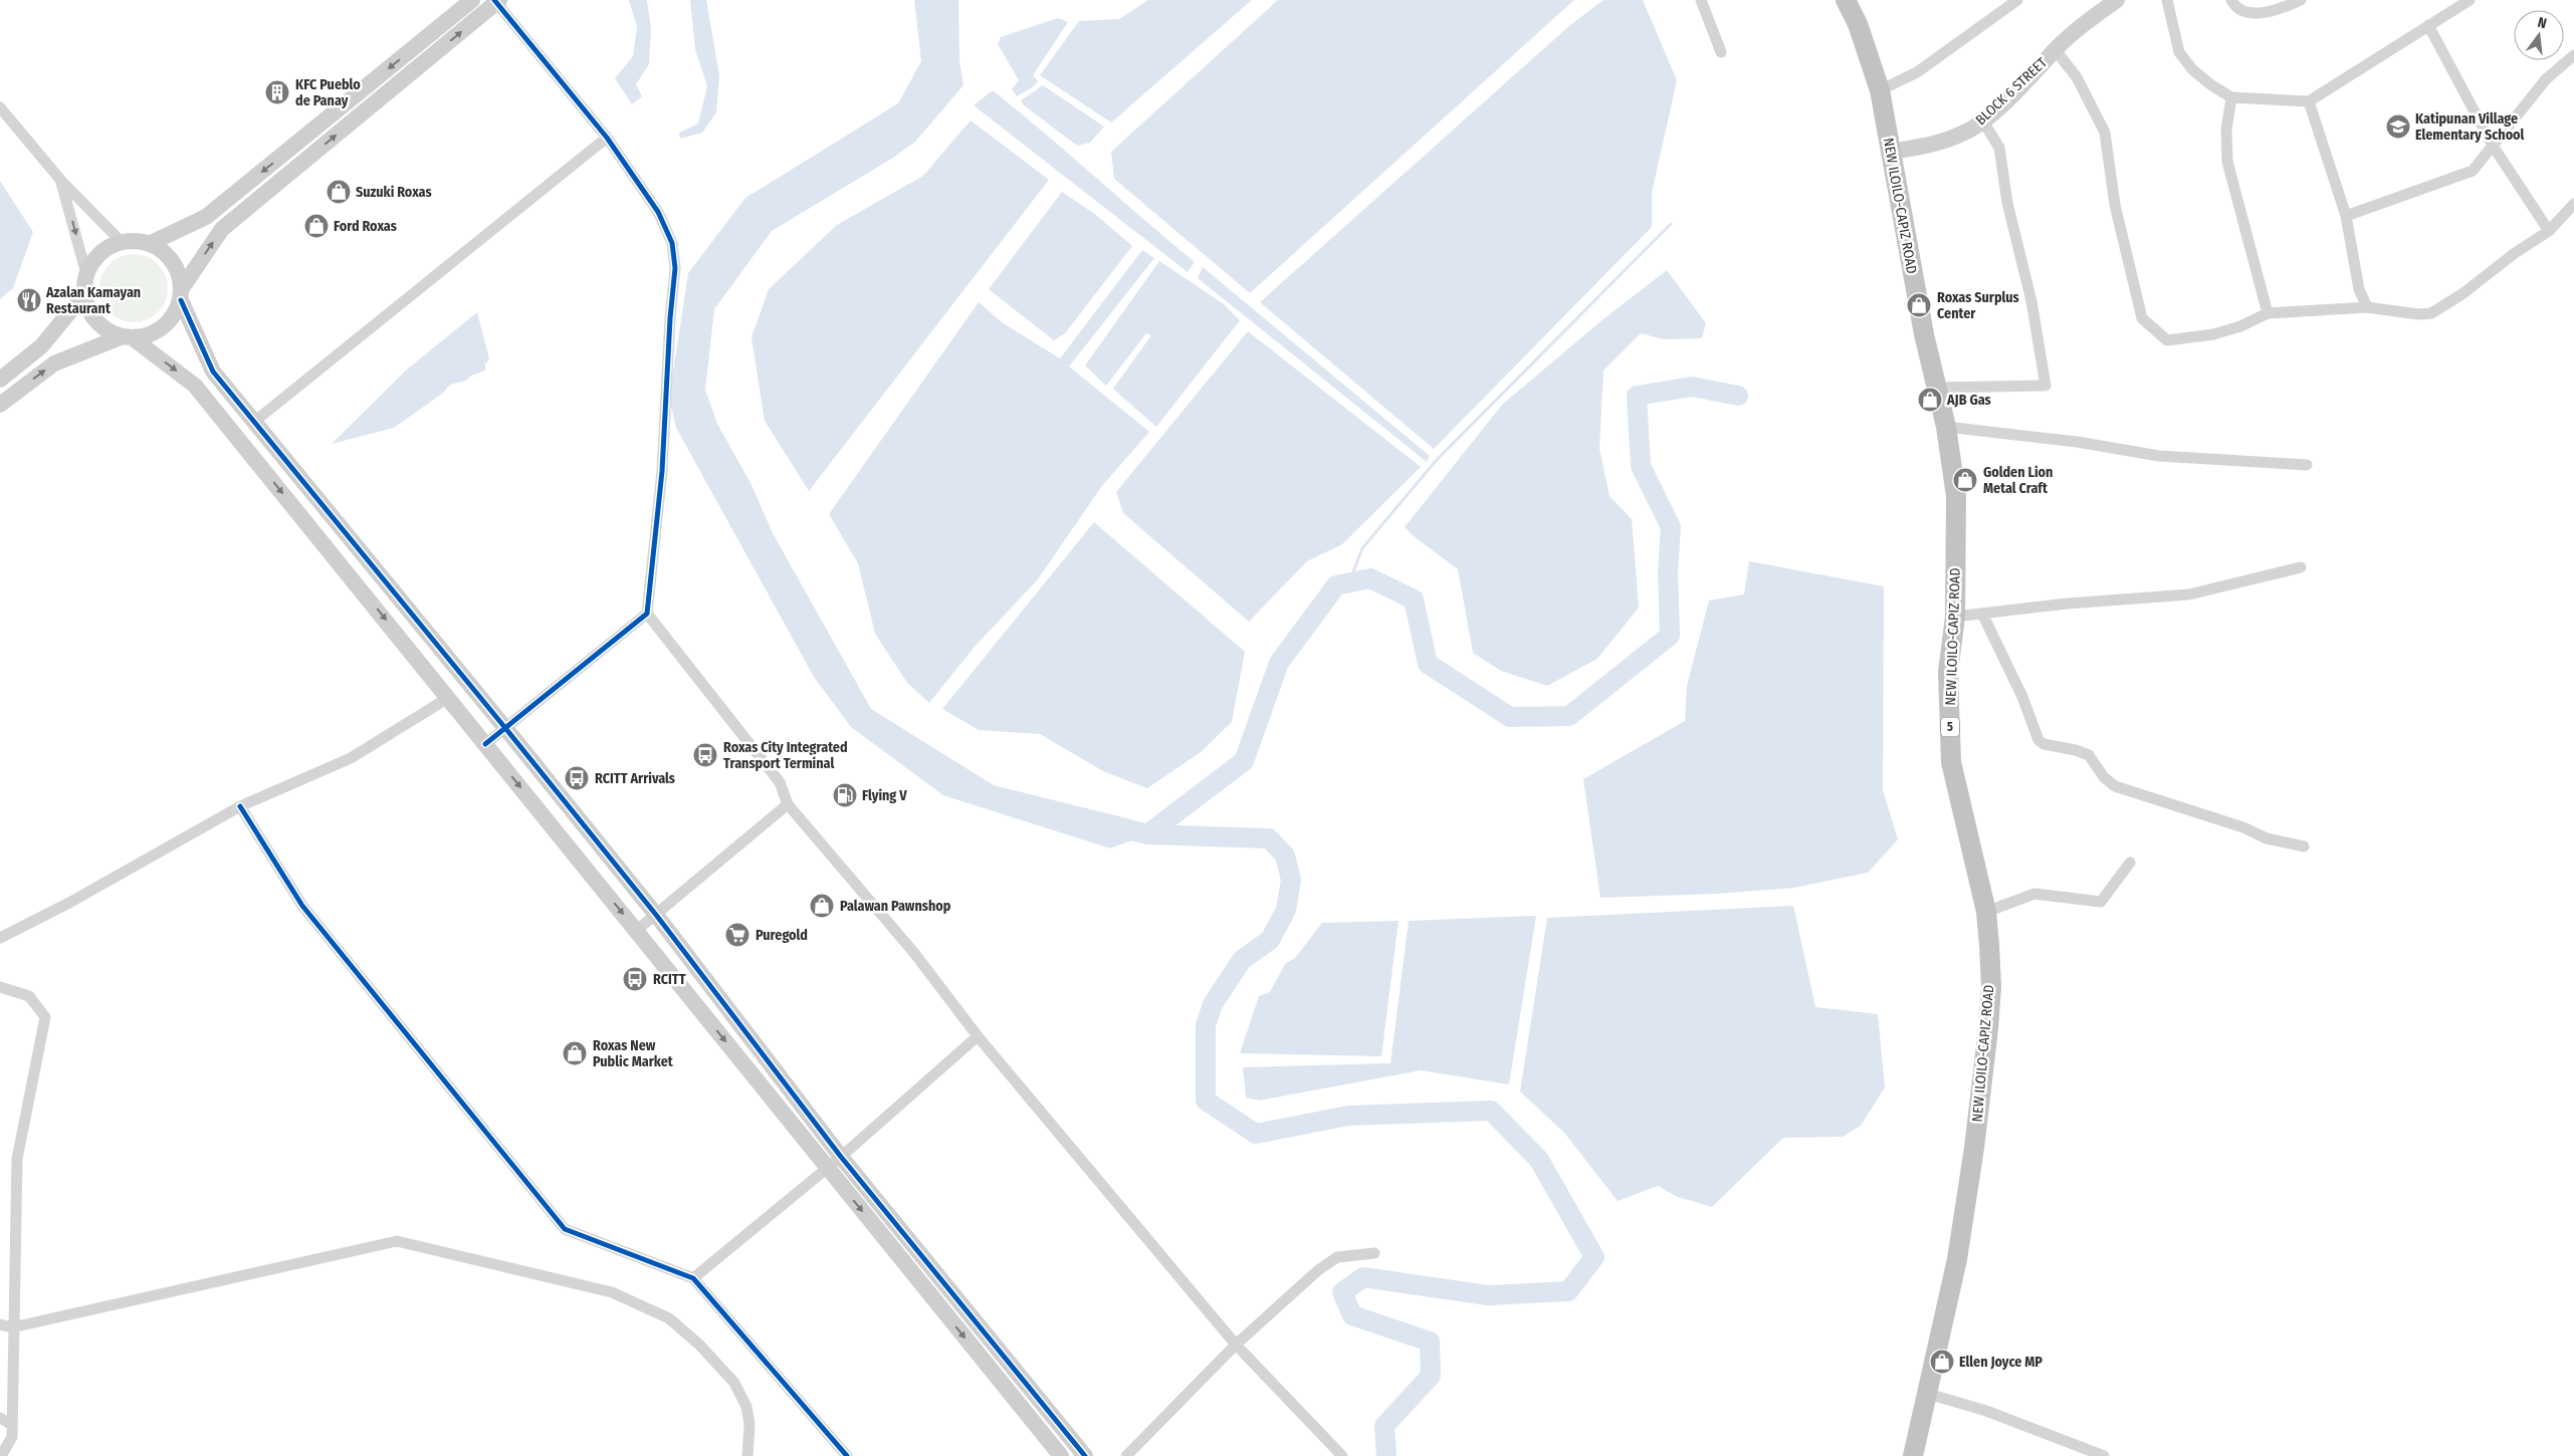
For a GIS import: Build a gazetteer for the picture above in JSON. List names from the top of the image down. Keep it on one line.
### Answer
{"streets":{"highway":["NEW ILOILO-CAPIZ ROAD","5"],"street":["BLOCK 6 STREET"]},"crossings":[["BLOCK 6 STREET","NEW ILOILO-CAPIZ ROAD"]],"places":{"building":["KFC Pueblo de Panay"],"school or university":["Katipunan Village Elementary School"],"shop":["Suzuki Roxas","Ford Roxas","Roxas Surplus Center","AJB Gas","Golden Lion Metal Craft","Palawan Pawnshop","Roxas New Public Market","Ellen Joyce MP"],"restaurant":["Azalan Kamayan Restaurant"],"bus stop":["Roxas City Integrated Transport Terminal","RCITT Arrivals","RCITT"],"fuel station":["Flying V"],"supermarket":["Puregold"]},"north":"top"}
